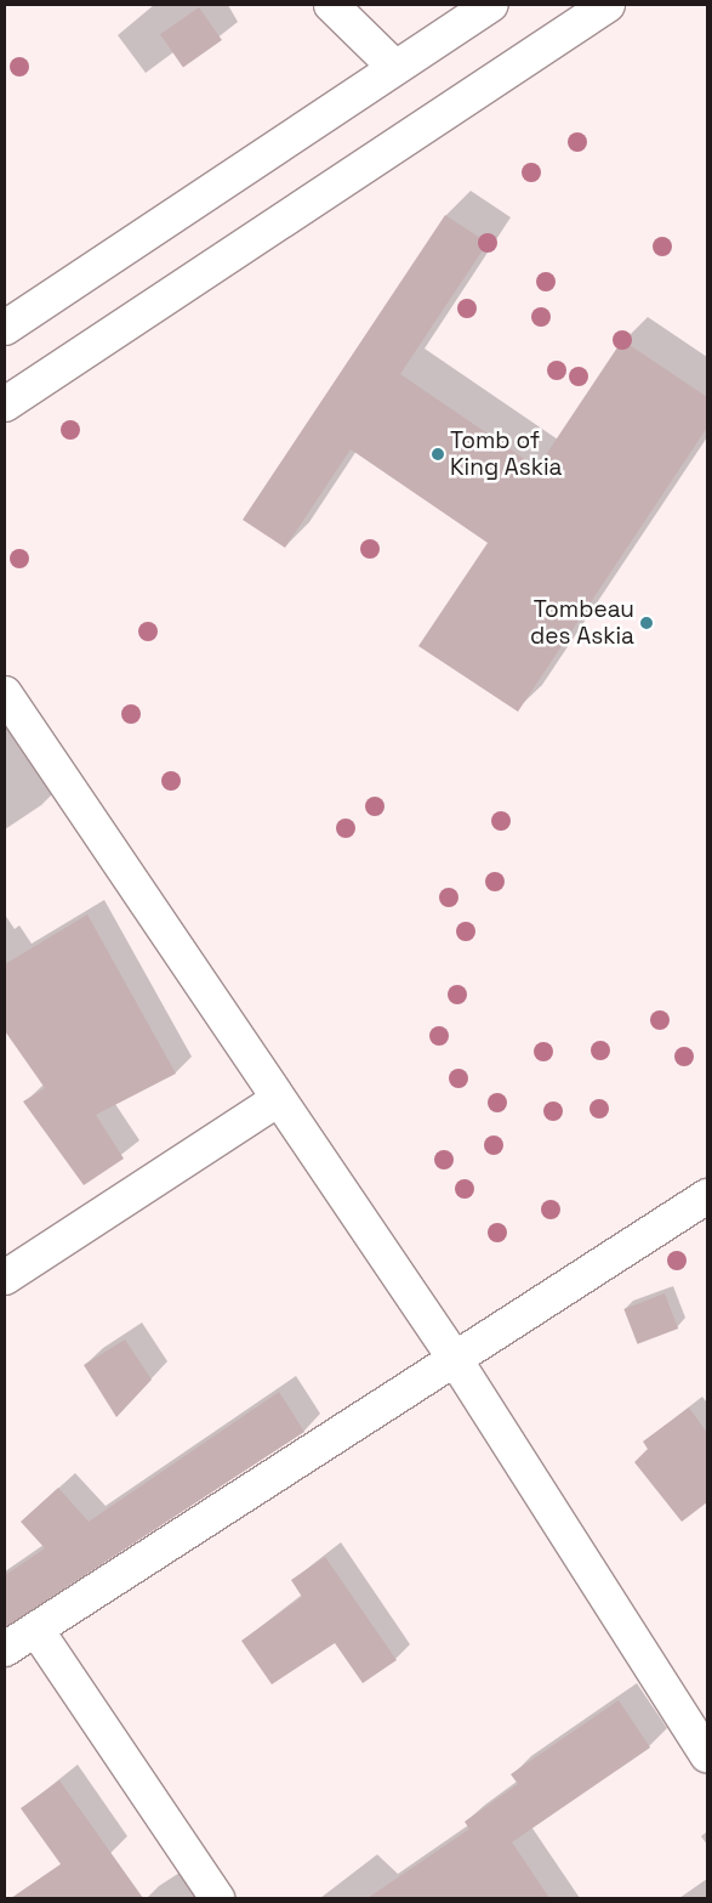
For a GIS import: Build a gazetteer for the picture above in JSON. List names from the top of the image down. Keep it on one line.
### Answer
{"places":["Tomb of King Askia","Tombeau des Askia"]}
